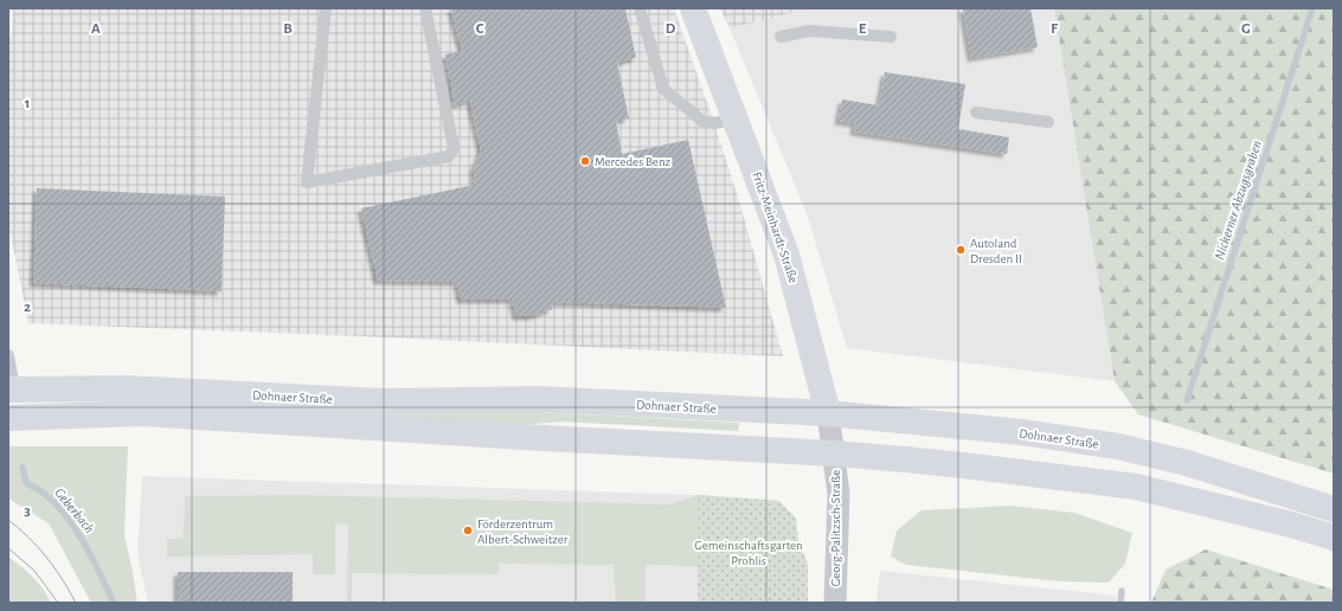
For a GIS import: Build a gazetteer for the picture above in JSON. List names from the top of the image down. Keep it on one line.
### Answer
{"streets":{"main road":["Fritz-Meinhardt-Straße","Dohnaer Straße"],"street":["Georg-Palitzsch-Straße"]},"crossings":[["Fritz-Meinhardt-Straße","Dohnaer Straße"],["Fritz-Meinhardt-Straße","Georg-Palitzsch-Straße"],["Dohnaer Straße","Georg-Palitzsch-Straße"]],"water":["Nickerner Abzugsgraben","Geberbach"],"parks":["Gemeinschaftsgarten Prohlis"],"places":["Mercedes Benz","Autoland Dresden II","Förderzentrum Albert-Schweitzer"],"grid":{"columns":["A","B","C","D","E","F","G"],"rows":["1","2","3"]}}
